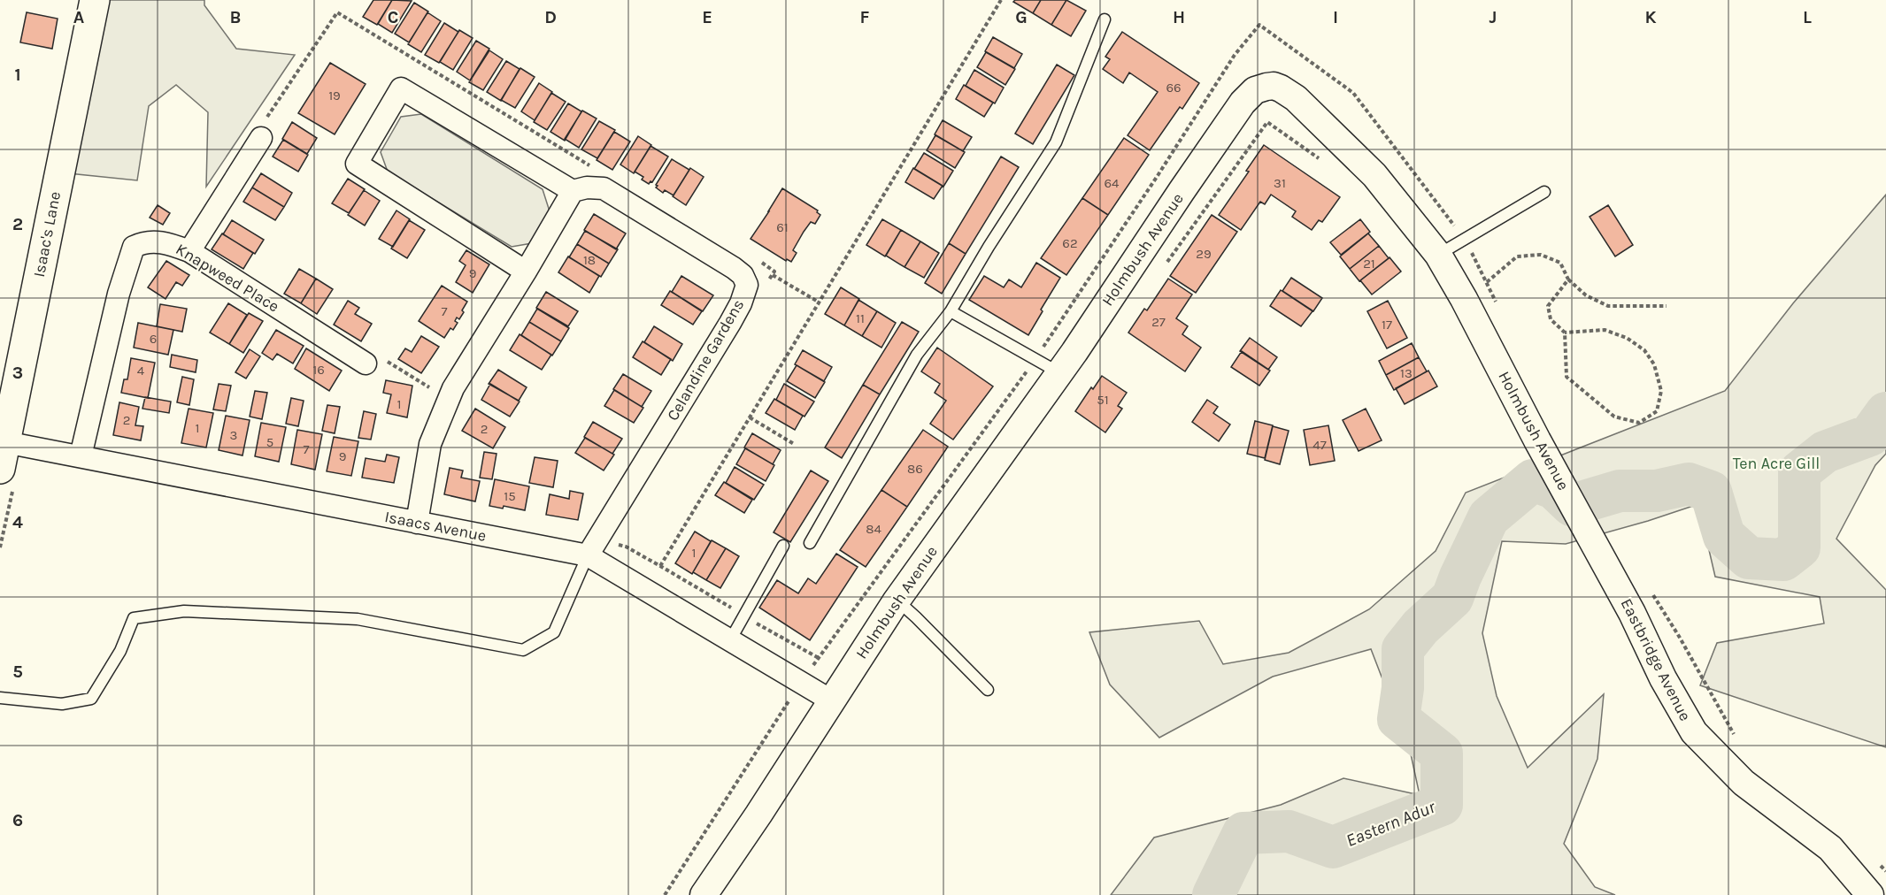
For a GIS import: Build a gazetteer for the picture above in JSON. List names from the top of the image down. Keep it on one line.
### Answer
{"streets":{"main road":["Isaac's Lane"],"street":["Holmbush Avenue","Knapweed Place","Celandine Gardens","Isaacs Avenue","Eastbridge Avenue"]},"crossings":[["Isaac's Lane","Isaacs Avenue"],["Holmbush Avenue","Isaacs Avenue"],["Holmbush Avenue","Eastbridge Avenue"],["Knapweed Place","Isaacs Avenue"],["Celandine Gardens","Isaacs Avenue"]],"water":["Eastern Adur"],"parks":["Ten Acre Gill"],"house_numbers":["66","19","64","31","61","62","29","18","21","9","7","11","27","17","6","16","4","13","51","1","2","1","2","3","5","47","7","9","86","15","84","1"],"grid":{"columns":["A","B","C","D","E","F","G","H","I","J","K","L"],"rows":["1","2","3","4","5","6"]}}
